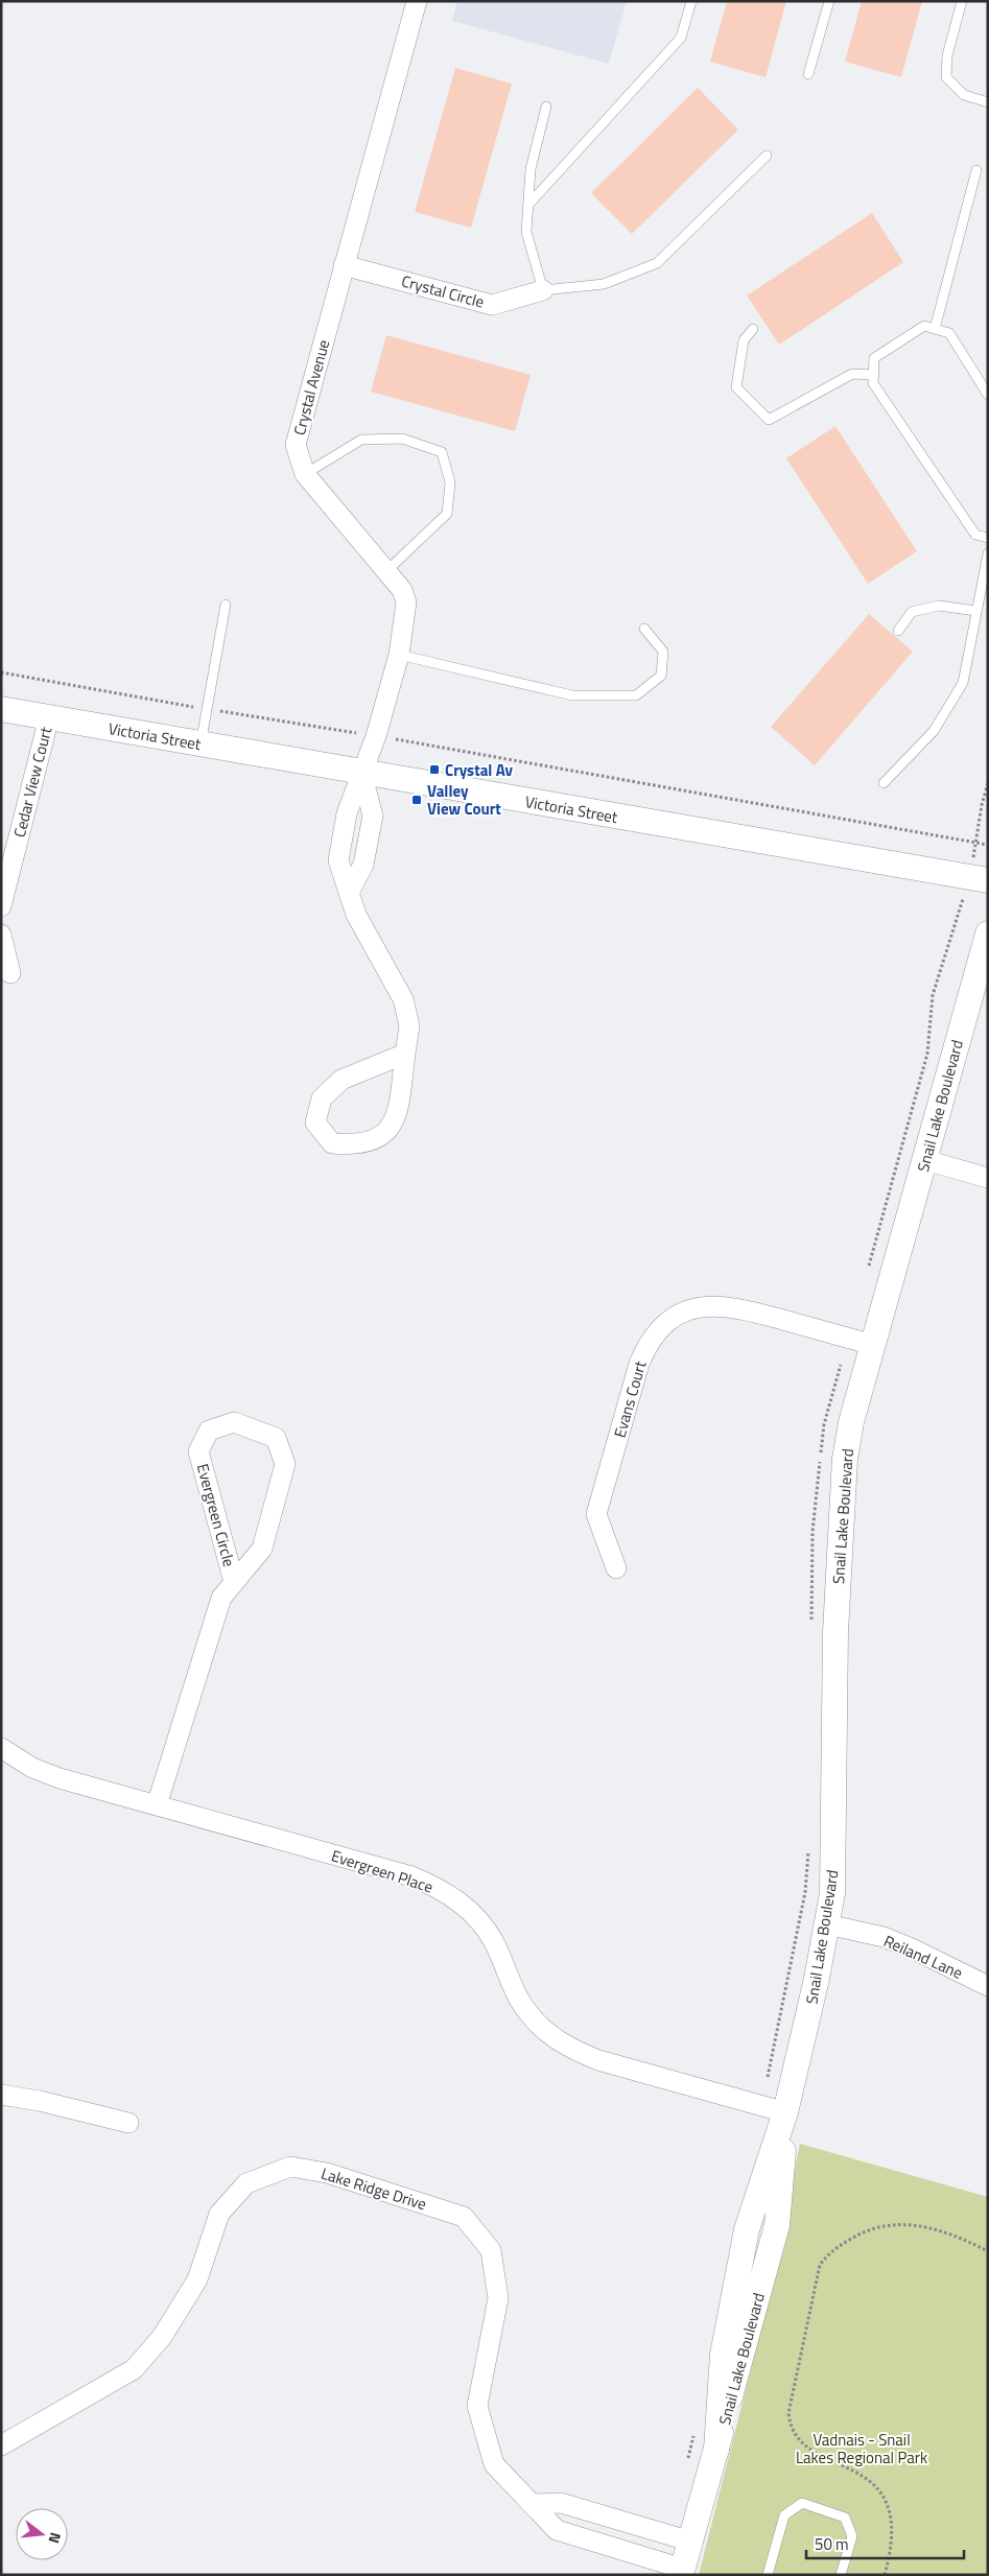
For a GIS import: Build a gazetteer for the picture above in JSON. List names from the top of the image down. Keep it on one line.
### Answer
{"streets":{"street":["Crystal Circle","Crystal Avenue","Victoria Street","Cedar View Court","Snail Lake Boulevard","Evans Court","Evergreen Circle","Evergreen Place","Reiland Lane","Lake Ridge Drive"]},"crossings":[["Crystal Circle","Crystal Avenue"],["Crystal Avenue","Victoria Street"],["Victoria Street","Cedar View Court"],["Snail Lake Boulevard","Evans Court"],["Snail Lake Boulevard","Evergreen Place"],["Snail Lake Boulevard","Reiland Lane"],["Snail Lake Boulevard","Lake Ridge Drive"],["Evergreen Circle","Evergreen Place"]],"parks":["Vadnais - Snail Lakes Regional Park"],"places":{"transit":["Crystal Av","Valley View Court"]},"scale_bar":"50 m","north":"right"}
